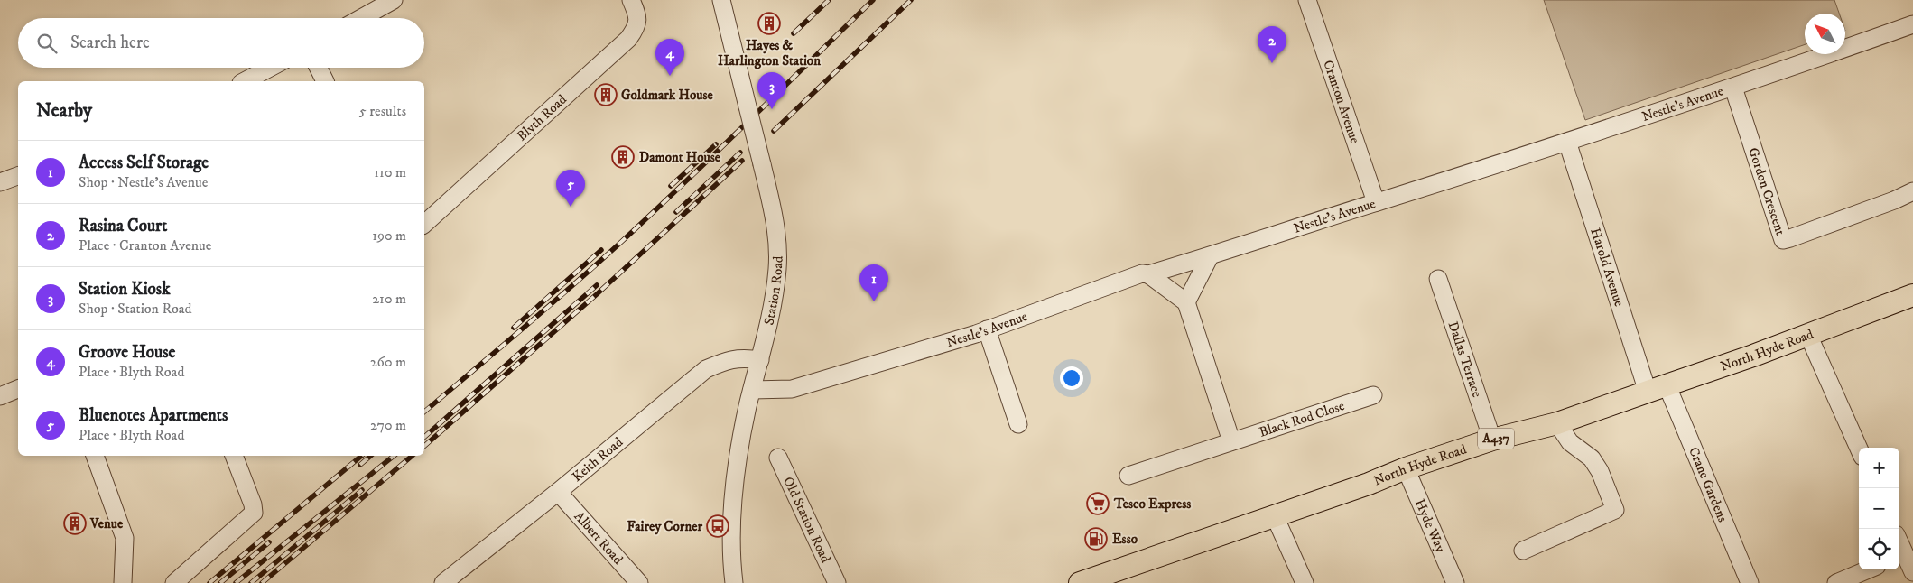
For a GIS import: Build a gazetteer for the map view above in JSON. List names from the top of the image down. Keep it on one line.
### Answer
{"streets":{"main road":["North Hyde Road","A437"],"street":["Cranton Avenue","Nestle's Avenue","Blyth Road","Gordon Crescent","Harold Avenue","Station Road","Dallas Terrace","Black Rod Close","Keith Road","Crane Gardens","Old Station Road","Hyde Way","Albert Road"]},"crossings":[["Cranton Avenue","Nestle's Avenue"],["Nestle's Avenue","Gordon Crescent"],["Nestle's Avenue","Harold Avenue"],["Nestle's Avenue","Station Road"],["Harold Avenue","North Hyde Road"],["Harold Avenue","Crane Gardens"],["Station Road","Keith Road"],["North Hyde Road","Dallas Terrace"],["North Hyde Road","Crane Gardens"],["North Hyde Road","Hyde Way"],["Keith Road","Albert Road"]],"places":{"building":["Hayes & Harlington Station","Goldmark House","Damont House","Venue"],"supermarket":["Tesco Express"],"bus stop":["Fairey Corner"],"fuel station":["Esso"]},"north":"top left","page":{"search":"Search here","pins":["2","4","3","5","1"],"heading":["Nearby","5 results"],"list":[{"mark":"1","name":"Access Self Storage","note":"Shop · Nestle's Avenue","value":"110 m"},{"mark":"2","name":"Rasina Court","note":"Place · Cranton Avenue","value":"190 m"},{"mark":"3","name":"Station Kiosk","note":"Shop · Station Road","value":"210 m"},{"mark":"4","name":"Groove House","note":"Place · Blyth Road","value":"260 m"},{"mark":"5","name":"Bluenotes Apartments","note":"Place · Blyth Road","value":"270 m"}],"map_buttons":["+","−"]}}
